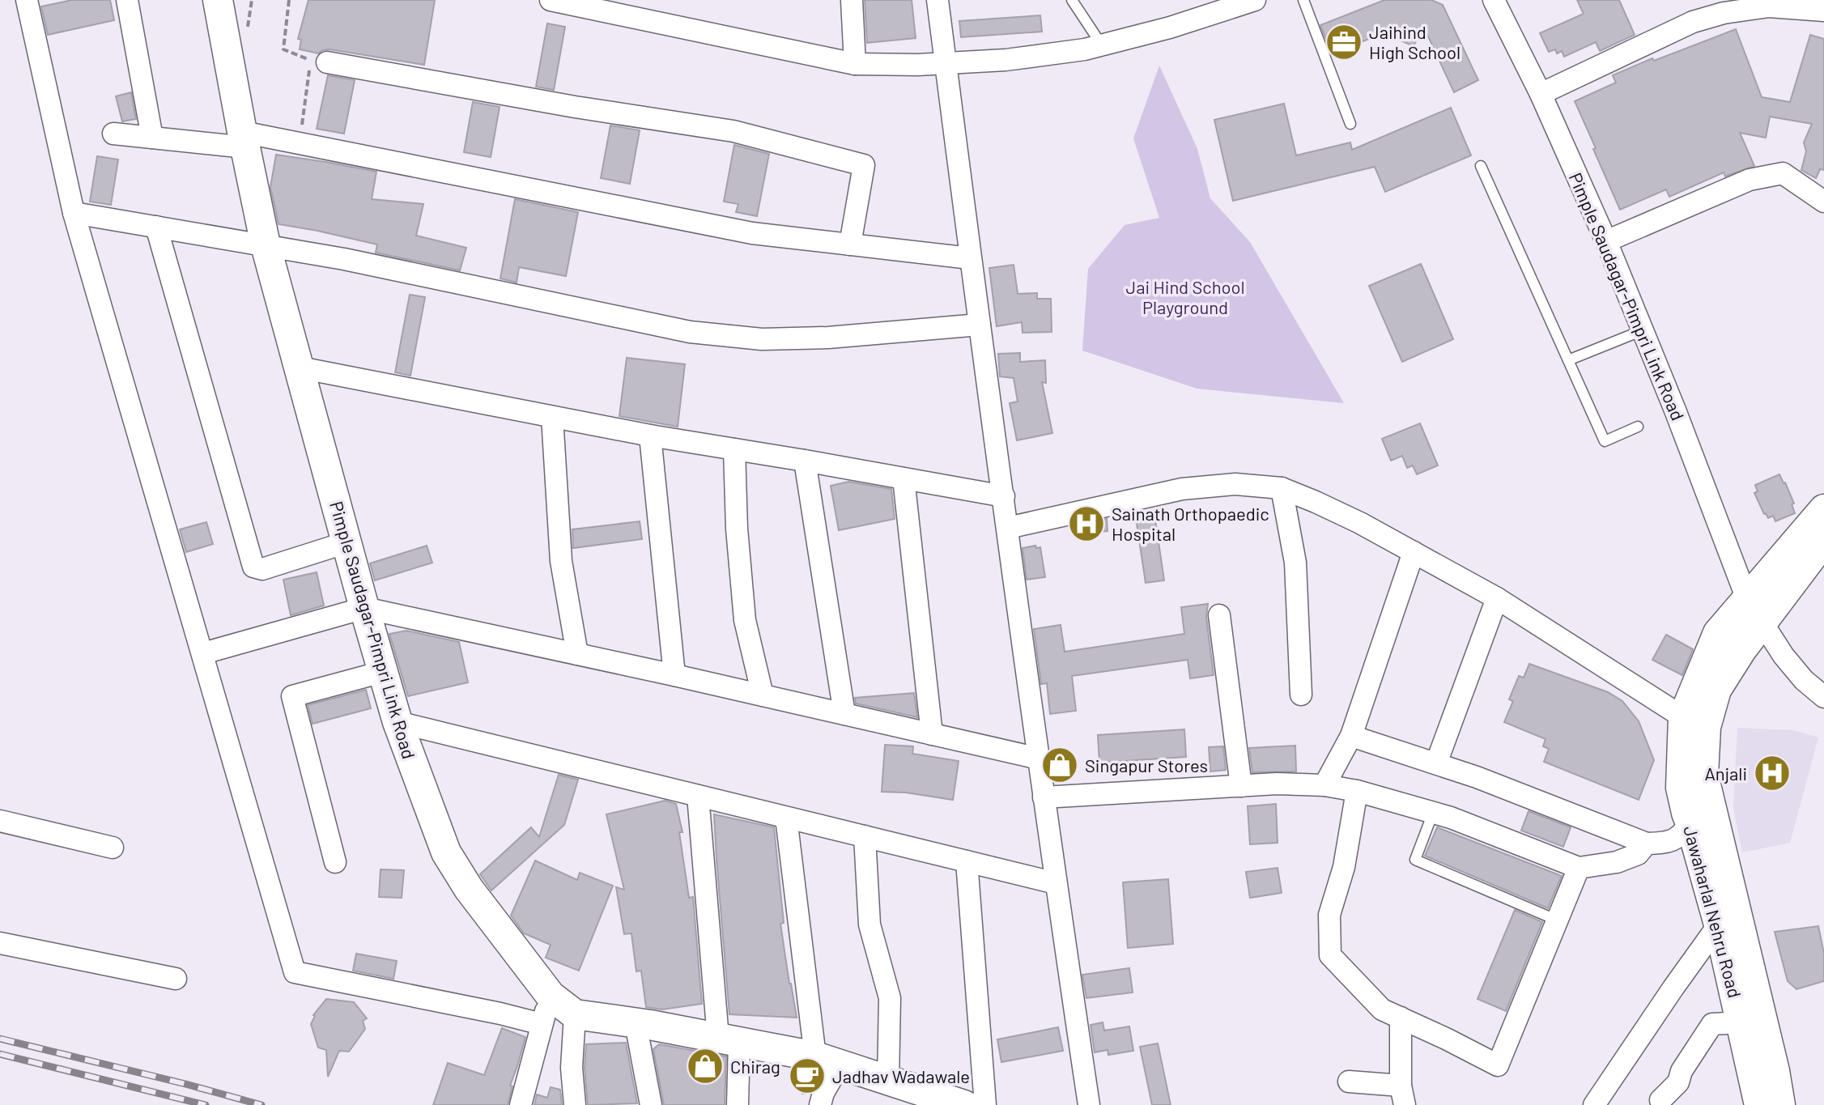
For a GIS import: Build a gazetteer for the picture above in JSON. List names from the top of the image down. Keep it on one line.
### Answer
{"streets":{"street":["Pimple Saudagar-Pimpri Link Road","Jawaharlal Nehru Road"]},"parks":["Jai Hind School Playground"],"places":{"office":["Jaihind High School"],"hospital":["Sainath Orthopaedic Hospital","Anjali"],"shop":["Singapur Stores","Chirag"],"cafe":["Jadhav Wadawale"]}}
